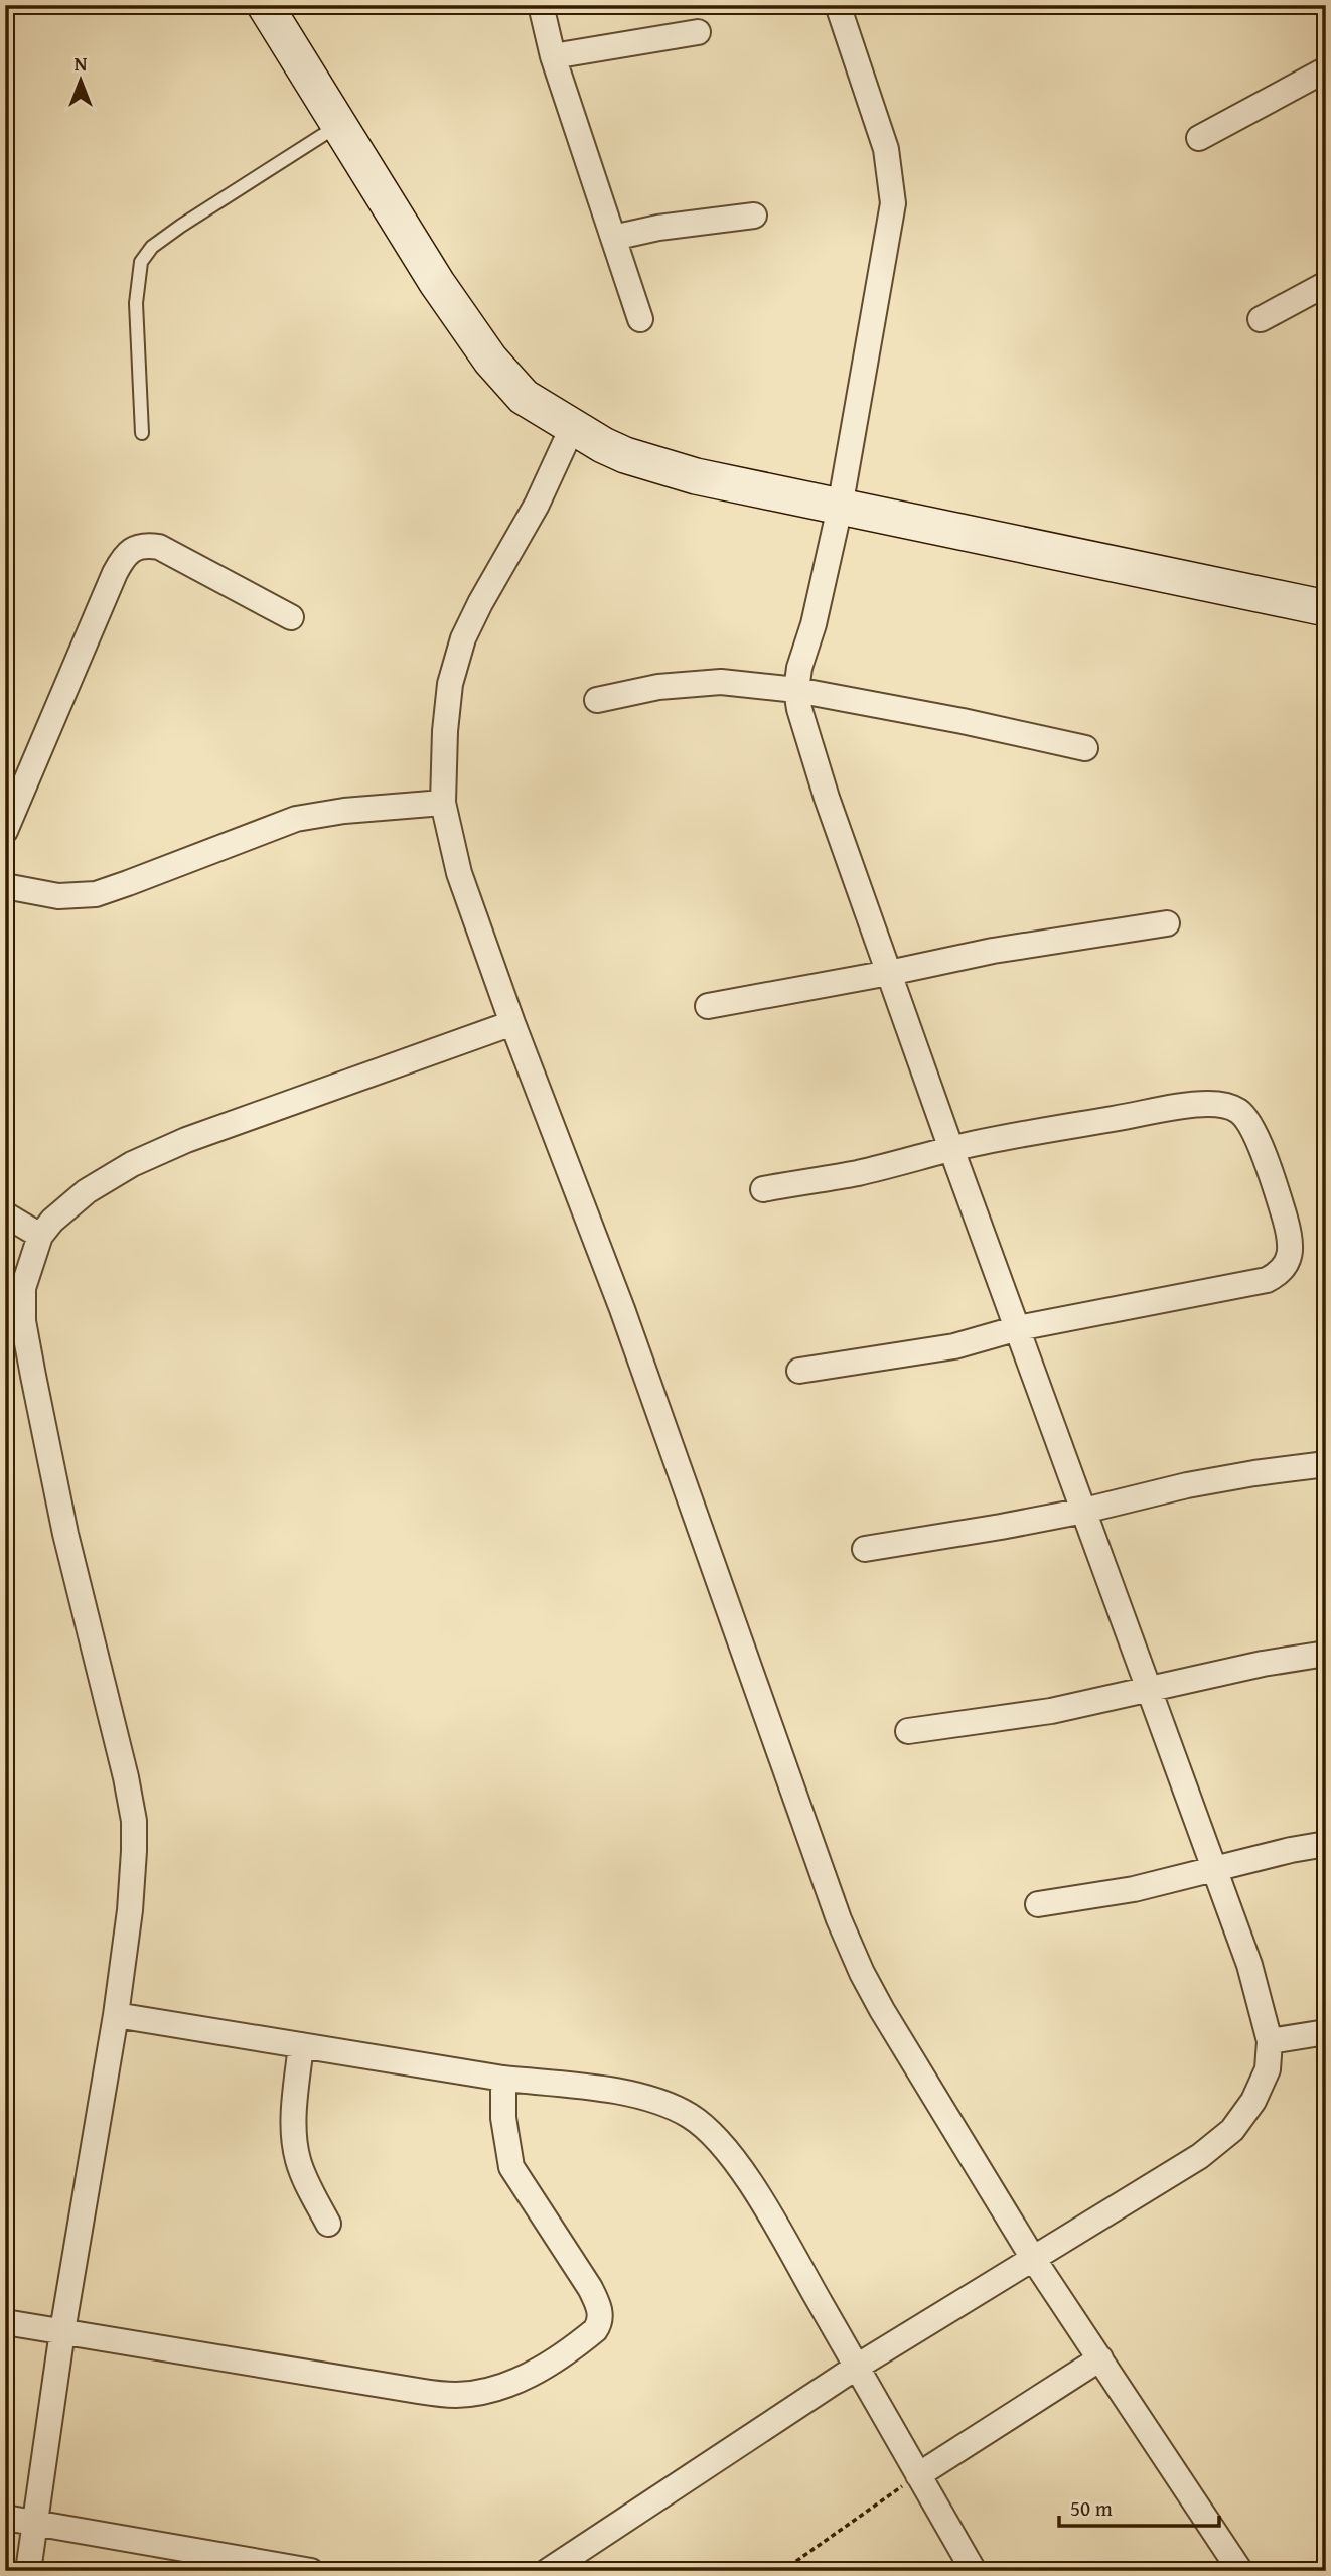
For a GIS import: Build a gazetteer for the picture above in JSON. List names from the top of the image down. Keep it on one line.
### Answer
{"scale_bar":"50 m","north":"top"}
